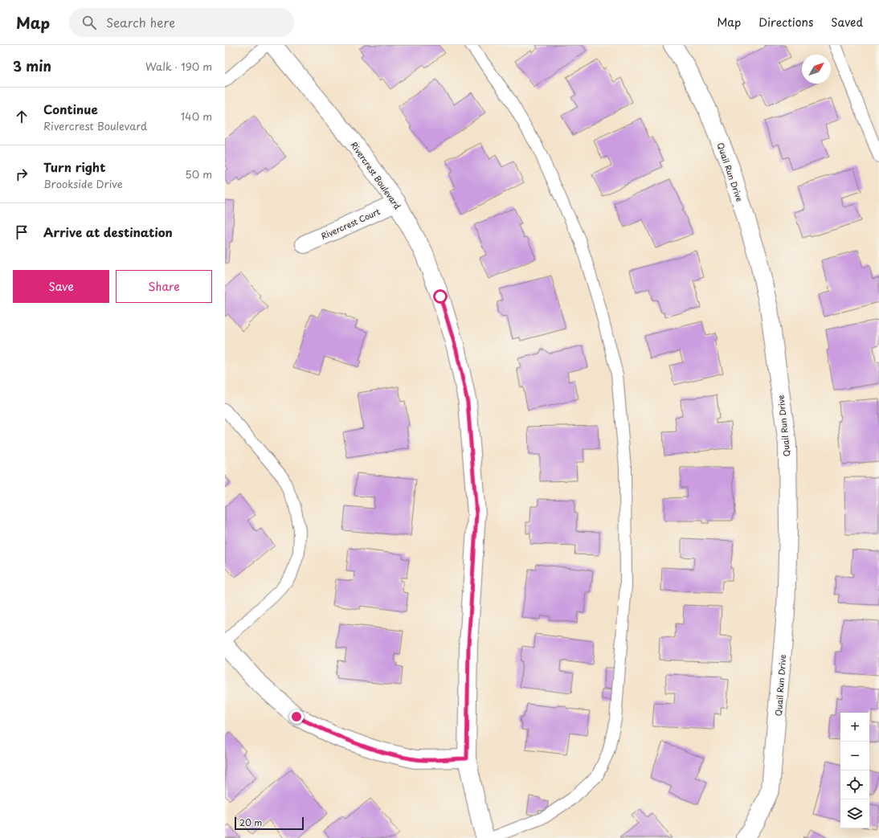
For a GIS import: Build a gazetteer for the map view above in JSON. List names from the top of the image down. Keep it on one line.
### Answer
{"streets":{"street":["Quail Run Drive","Rivercrest Boulevard","Rivercrest Court"]},"crossings":[["Rivercrest Boulevard","Rivercrest Court"]],"scale_bar":"20 m","north":"top right","page":{"header":"Map","search":"Search here","nav":["Map","Directions","Saved"],"heading":["3 min","Walk · 190 m"],"list":[["Continue","Rivercrest Boulevard","140 m"],["Turn right","Brookside Drive","50 m"],"Arrive at destination"],"buttons":["Save","Share"],"map_buttons":["+","−"],"scale":"20 m"}}
